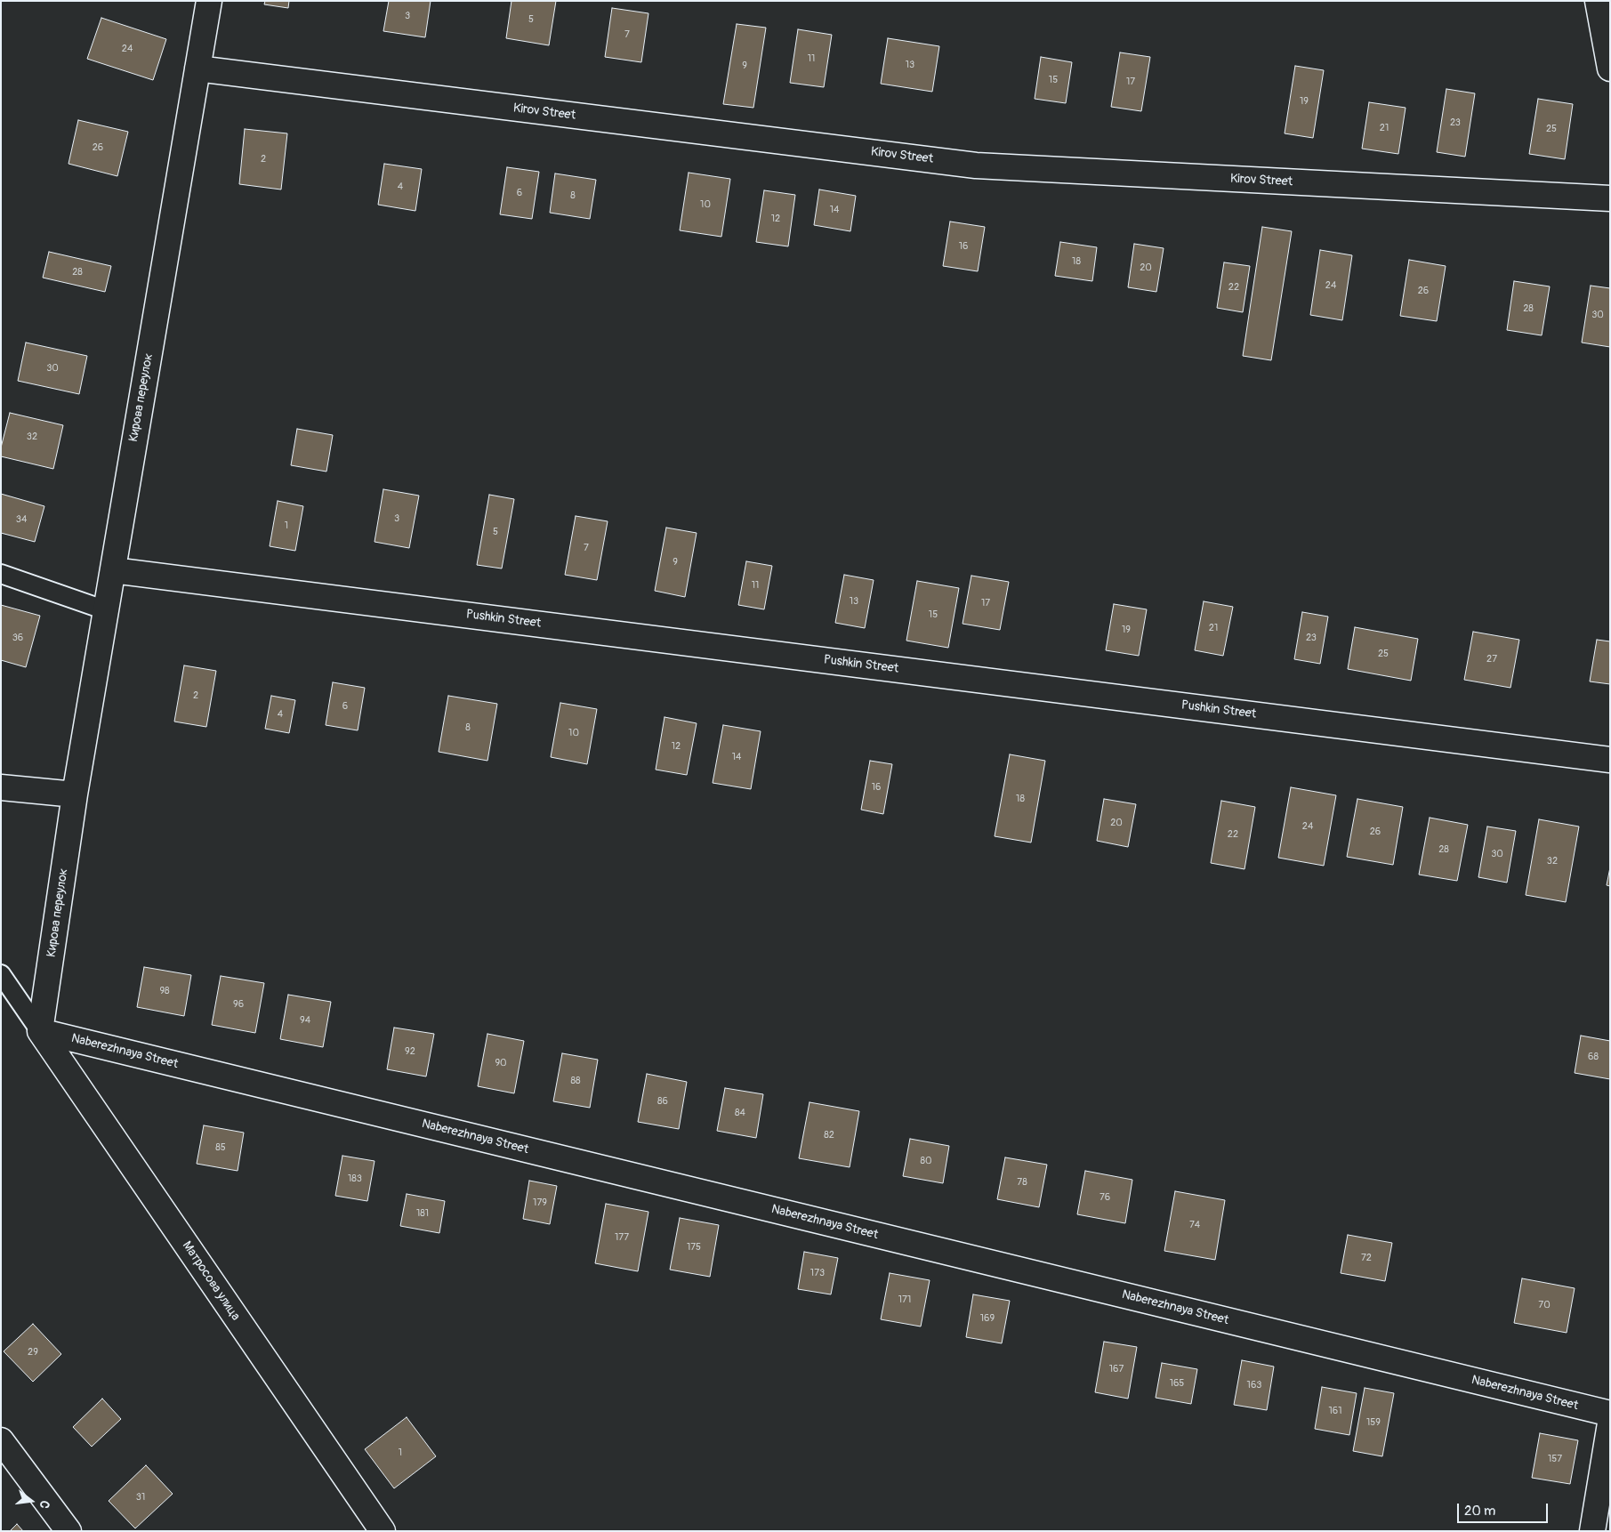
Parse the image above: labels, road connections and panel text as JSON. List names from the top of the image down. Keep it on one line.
{"streets":{"street":["Kirov Street","Кирова переулок","Pushkin Street","Naberezhnaya Street","Матросова улица"]},"crossings":[["Kirov Street","Кирова переулок"],["Кирова переулок","Pushkin Street"],["Кирова переулок","Naberezhnaya Street"],["Кирова переулок","Матросова улица"],["Naberezhnaya Street","Матросова улица"]],"house_numbers":["3","5","7","24","11","13","9","15","17","19","23","21","25","26","2","4","6","8","10","14","12","16","18","20","28","24","22","26","28","30","30","32","3","34","1","5","7","9","11","13","17","15","21","19","36","23","25","27","2","6","4","8","10","12","14","16","18","20","24","26","22","28","30","32","98","96","94","92","68","90","88","86","84","82","85","80","183","78","76","179","181","74","177","175","72","173","171","70","169","29","167","165","163","161","159","1","157","31"],"scale_bar":"20 m","north":"right"}
